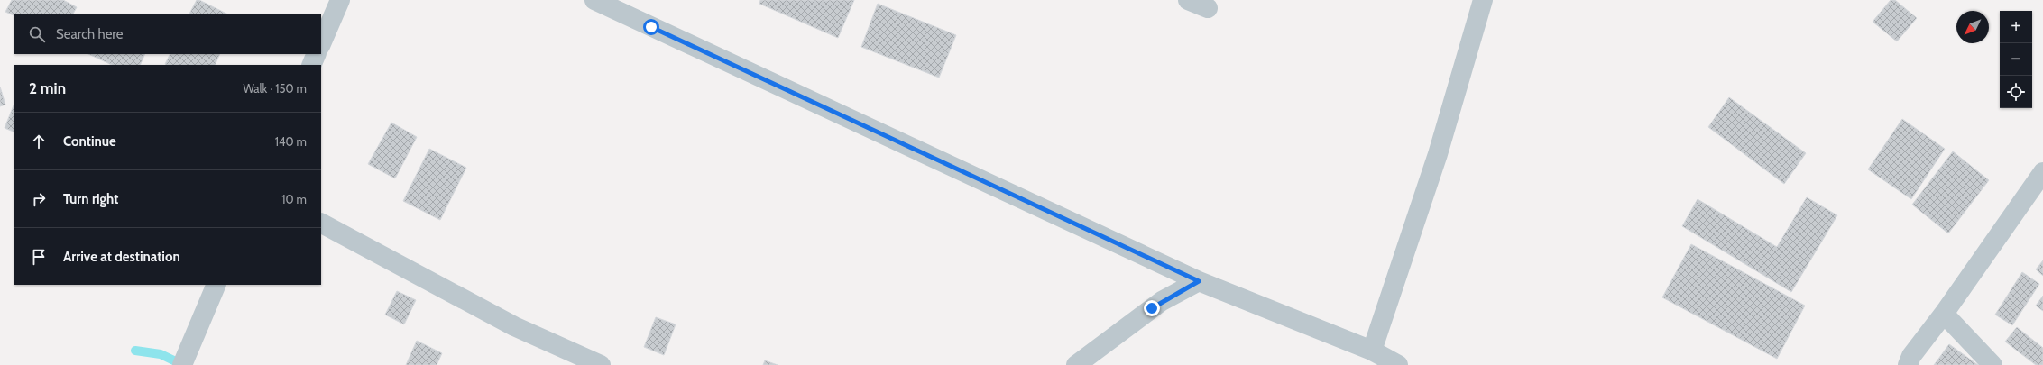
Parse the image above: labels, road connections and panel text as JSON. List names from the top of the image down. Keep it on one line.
{"north":"bottom left","page":{"map_buttons":["+","−"],"search":"Search here","heading":["2 min","Walk · 150 m"],"list":[["Continue","140 m"],["Turn right","10 m"],"Arrive at destination"]}}
